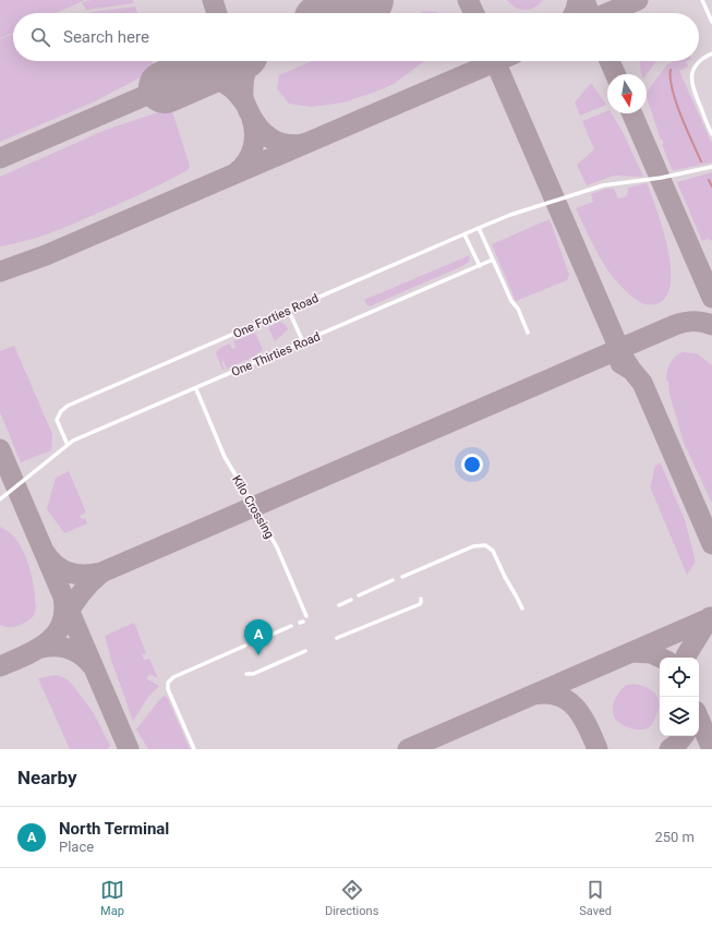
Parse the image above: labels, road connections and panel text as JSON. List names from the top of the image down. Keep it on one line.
{"streets":{"lane":["One Forties Road","One Thirties Road","Kilo Crossing"]},"crossings":[["One Forties Road","One Thirties Road"],["One Thirties Road","Kilo Crossing"]],"north":"bottom","page":{"search":"Search here","pins":"A","heading":"Nearby","list":[{"mark":"A","name":"North Terminal","note":"Place","value":"250 m"}],"nav":["Map","Directions","Saved"]}}
